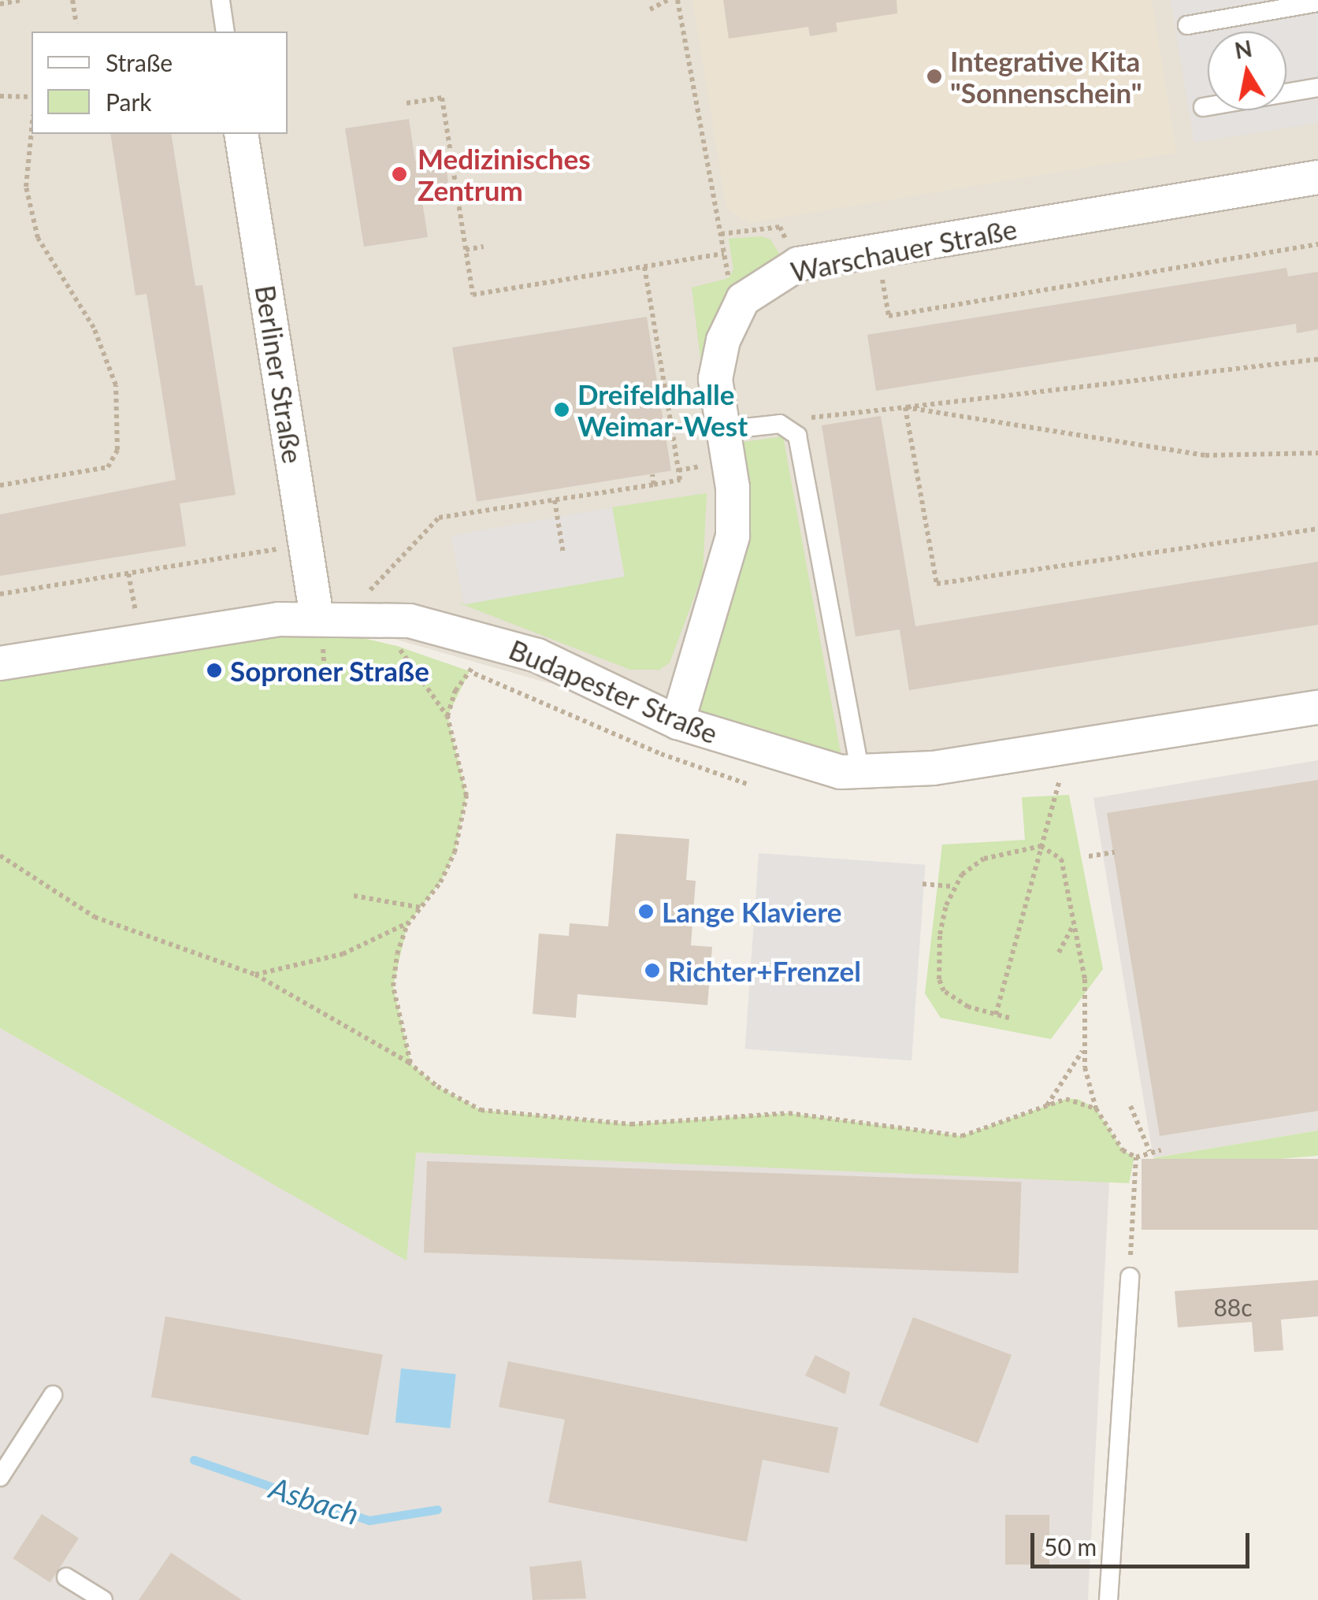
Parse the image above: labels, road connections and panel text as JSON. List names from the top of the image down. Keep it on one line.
{"streets":{"street":["Warschauer Straße","Berliner Straße","Budapester Straße"]},"crossings":[["Warschauer Straße","Budapester Straße"],["Berliner Straße","Budapester Straße"]],"water":["Asbach"],"places":["Integrative Kita \"Sonnenschein\"","Medizinisches Zentrum","Dreifeldhalle Weimar-West","Soproner Straße","Lange Klaviere","Richter+Frenzel"],"house_numbers":["88c"],"legend":["Straße","Park"],"scale_bar":"50 m","north":"top"}
